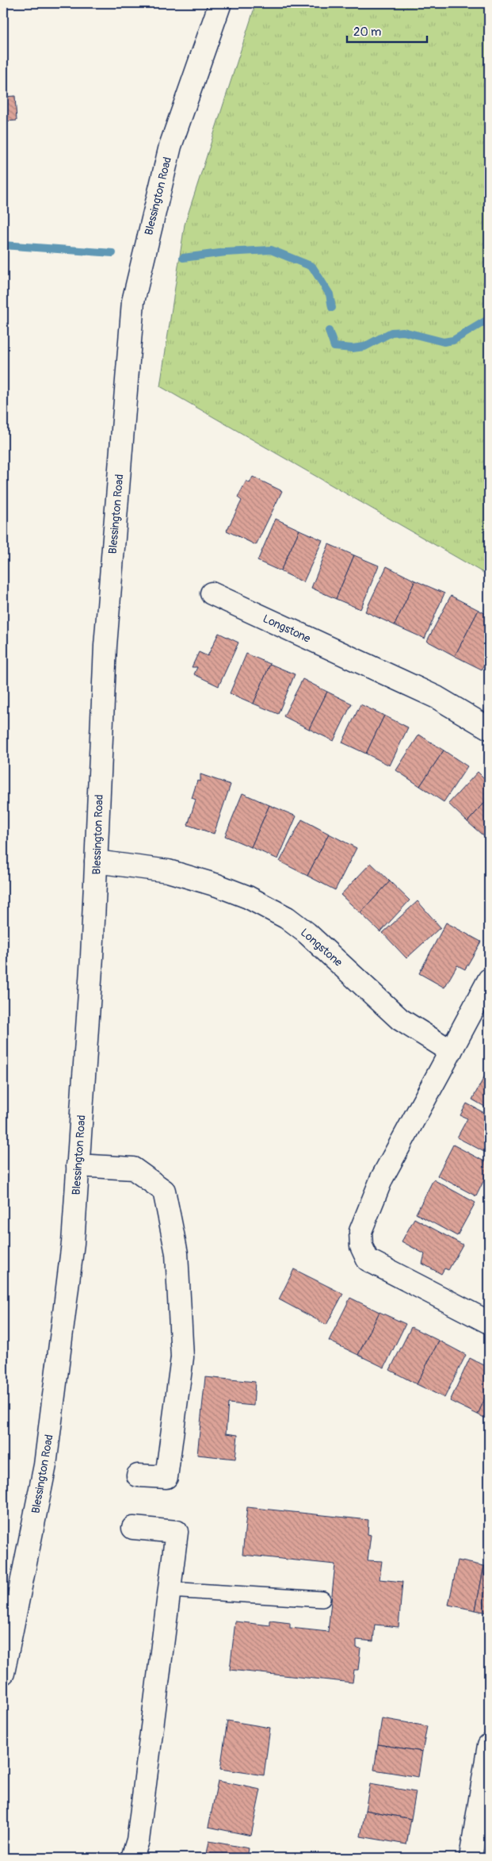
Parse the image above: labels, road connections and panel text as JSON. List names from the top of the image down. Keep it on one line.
{"streets":{"street":["Blessington Road","Longstone"]},"crossings":[["Blessington Road","Longstone"]],"scale_bar":"20 m"}
